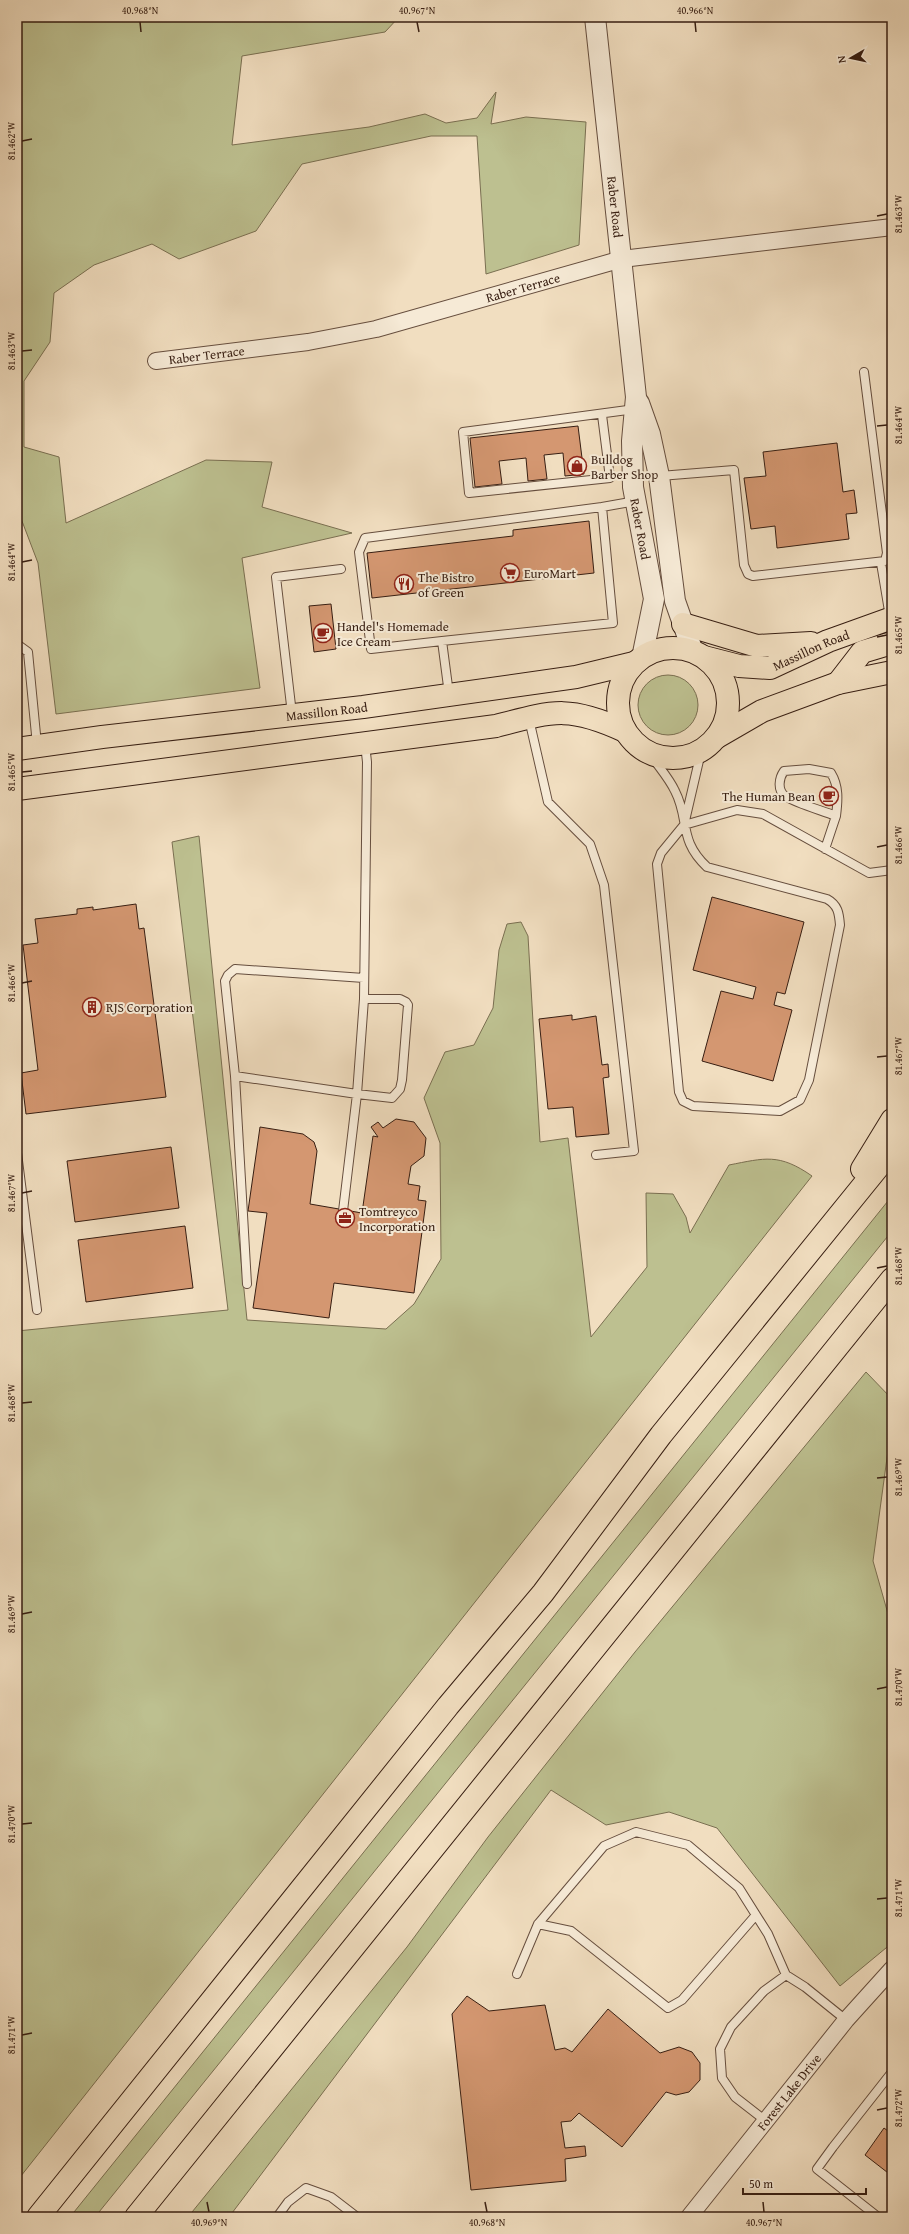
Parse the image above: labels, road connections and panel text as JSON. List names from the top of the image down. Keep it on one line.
{"streets":{"main road":["Massillon Road"],"street":["Raber Road","Raber Terrace","Forest Lake Drive"]},"crossings":[["Raber Road","Raber Terrace"],["Raber Road","Massillon Road"]],"places":{"shop":["Bulldog Barber Shop"],"supermarket":["EuroMart"],"restaurant":["The Bistro of Green"],"cafe":["Handel's Homemade Ice Cream","The Human Bean"],"building":["RJS Corporation"],"office":["Tomtreyco Incorporation"]},"scale_bar":"50 m","north":"left","coordinates":["40.968°N","40.967°N","40.966°N","81.462°W","81.463°W","81.464°W","81.465°W","81.466°W","81.467°W","81.468°W","81.469°W","81.470°W","81.471°W","81.472°W","40.969°N"]}
